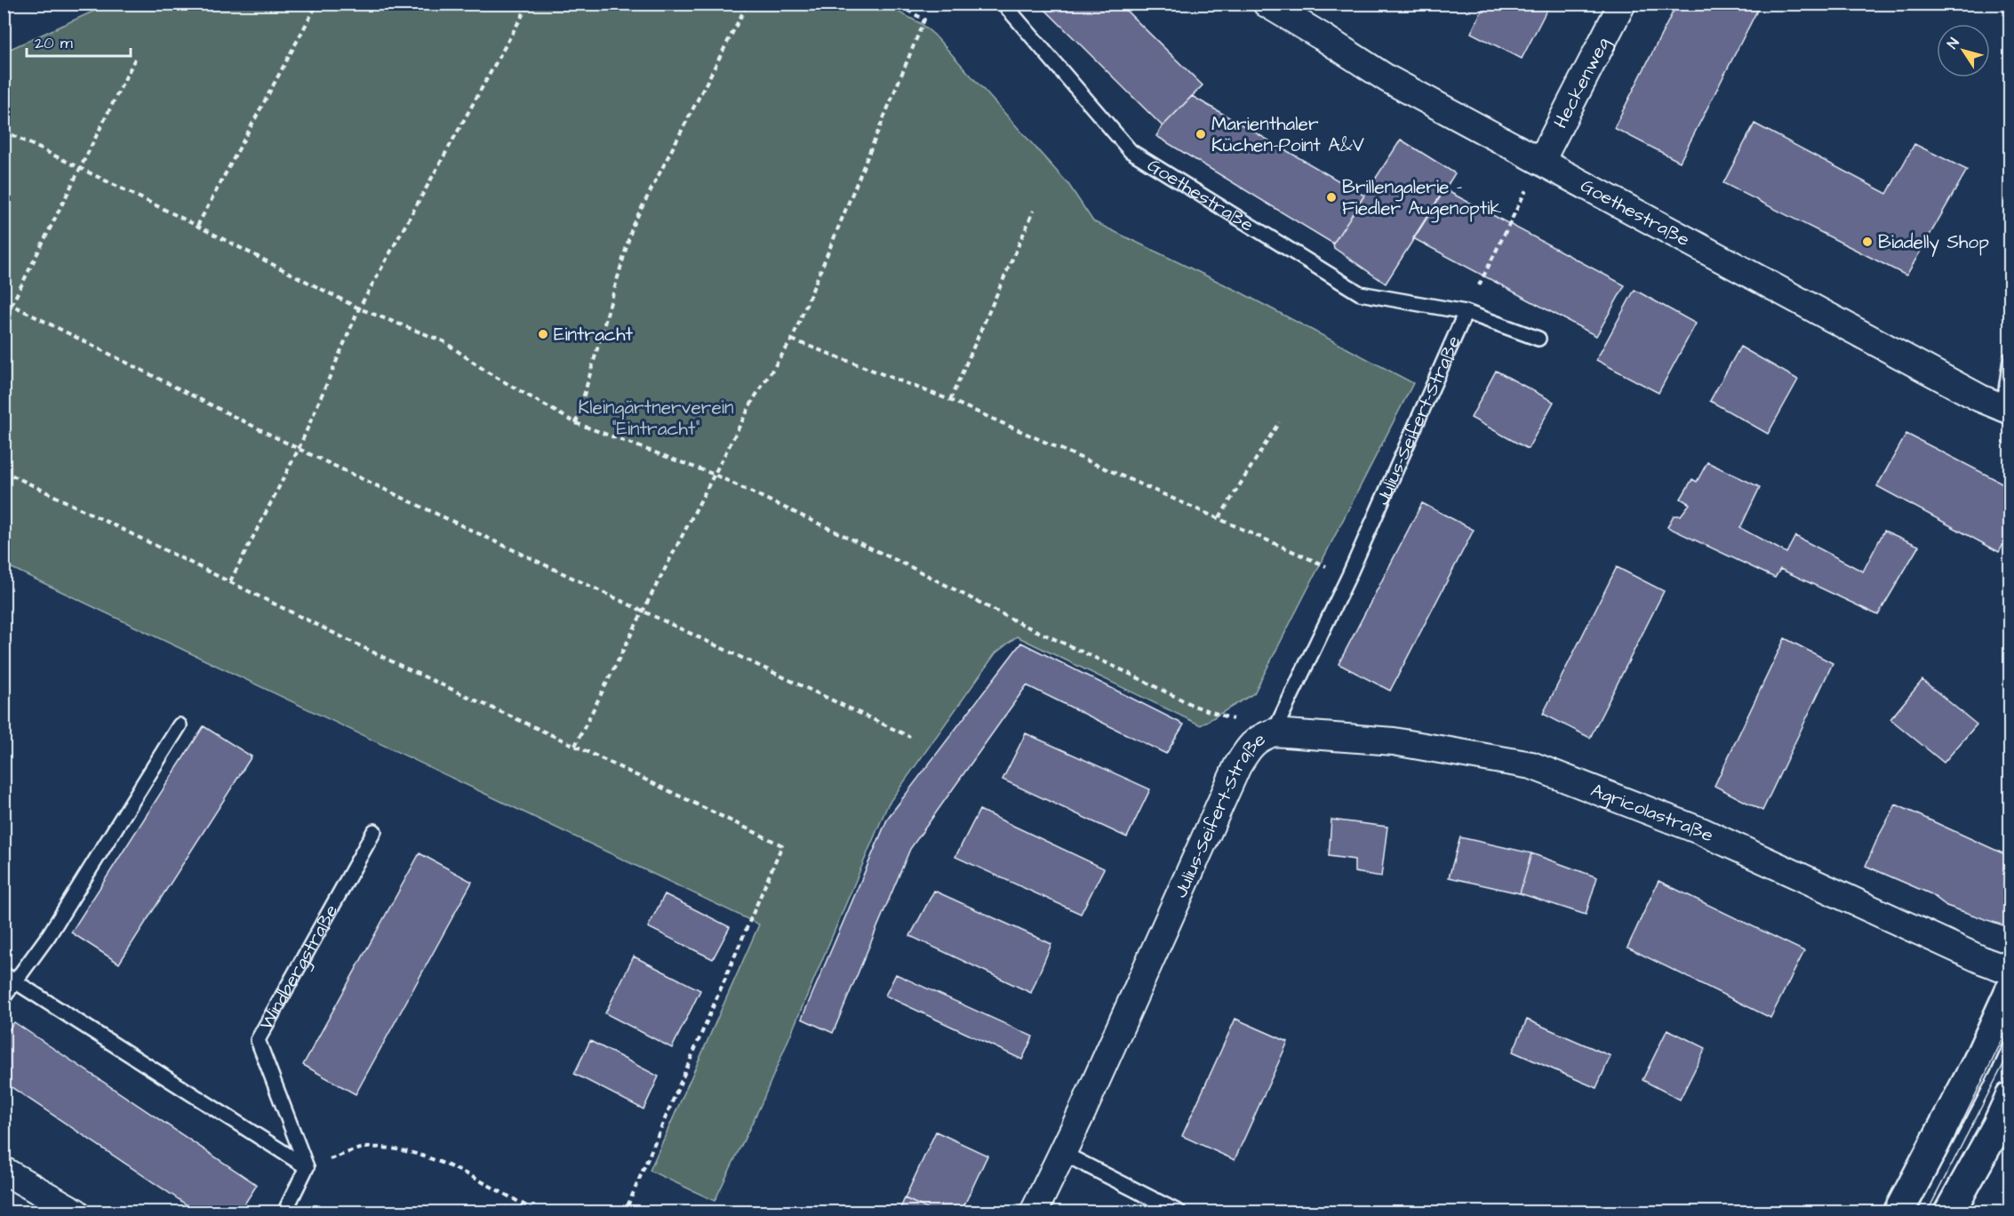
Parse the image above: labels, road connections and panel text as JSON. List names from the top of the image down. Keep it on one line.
{"streets":{"street":["Heckenweg","Goethestraße","Julius-Seifert-Straße","Agricolastraße"],"lane":["Windbergstraße"]},"crossings":[["Heckenweg","Goethestraße"],["Goethestraße","Julius-Seifert-Straße"],["Julius-Seifert-Straße","Agricolastraße"]],"parks":["Kleingärtnerverein \"Eintracht\""],"places":["Marienthaler Küchen-Point A&V","Brillengalerie - Fiedler Augenoptik","Biadelly Shop","Eintracht"],"scale_bar":"20 m","north":"top left"}
